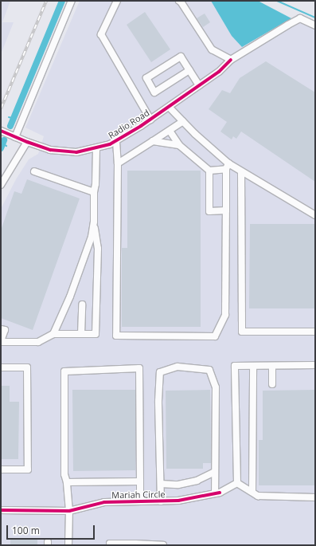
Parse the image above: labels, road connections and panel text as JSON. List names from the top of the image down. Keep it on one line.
{"streets":{"street":["Radio Road","Mariah Circle"]},"scale_bar":"100 m"}
